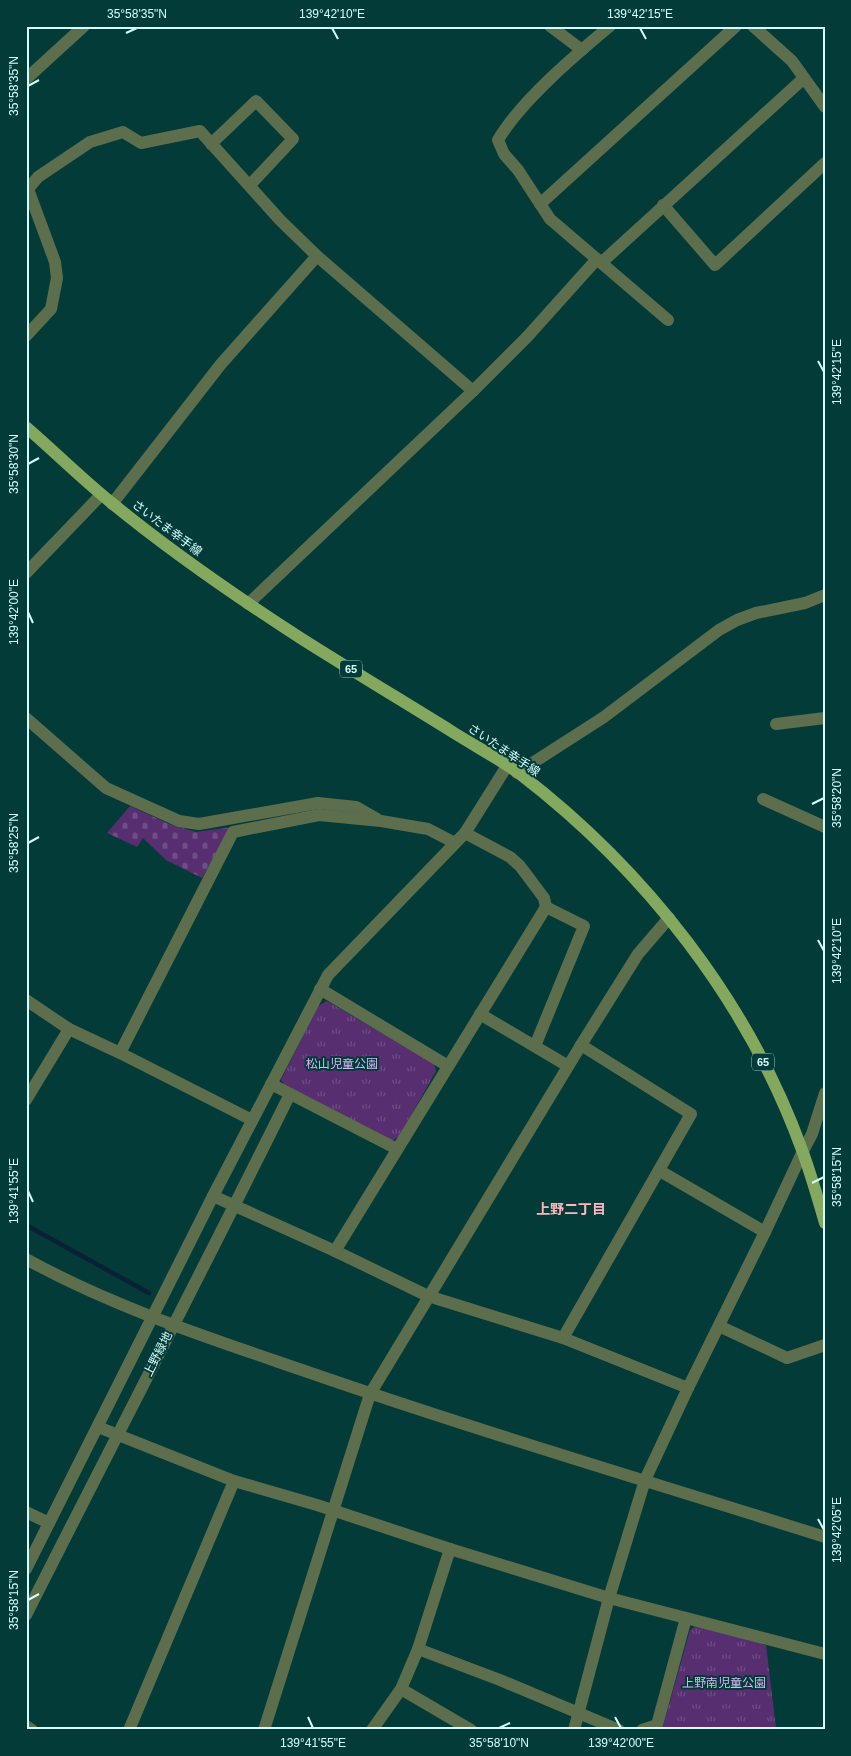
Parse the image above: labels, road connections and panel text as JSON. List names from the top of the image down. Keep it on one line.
{"streets":{"main road":["さいたま幸手線","65"],"street":["上野緑地"]},"districts":["上野二丁目"],"parks":["松山児童公園","上野南児童公園"],"coordinates":["35°58'35\"N","139°42'10\"E","139°42'15\"E","35°58'30\"N","139°42'00\"E","35°58'20\"N","35°58'25\"N","35°58'15\"N","139°41'55\"E","139°42'05\"E","35°58'10\"N"]}
